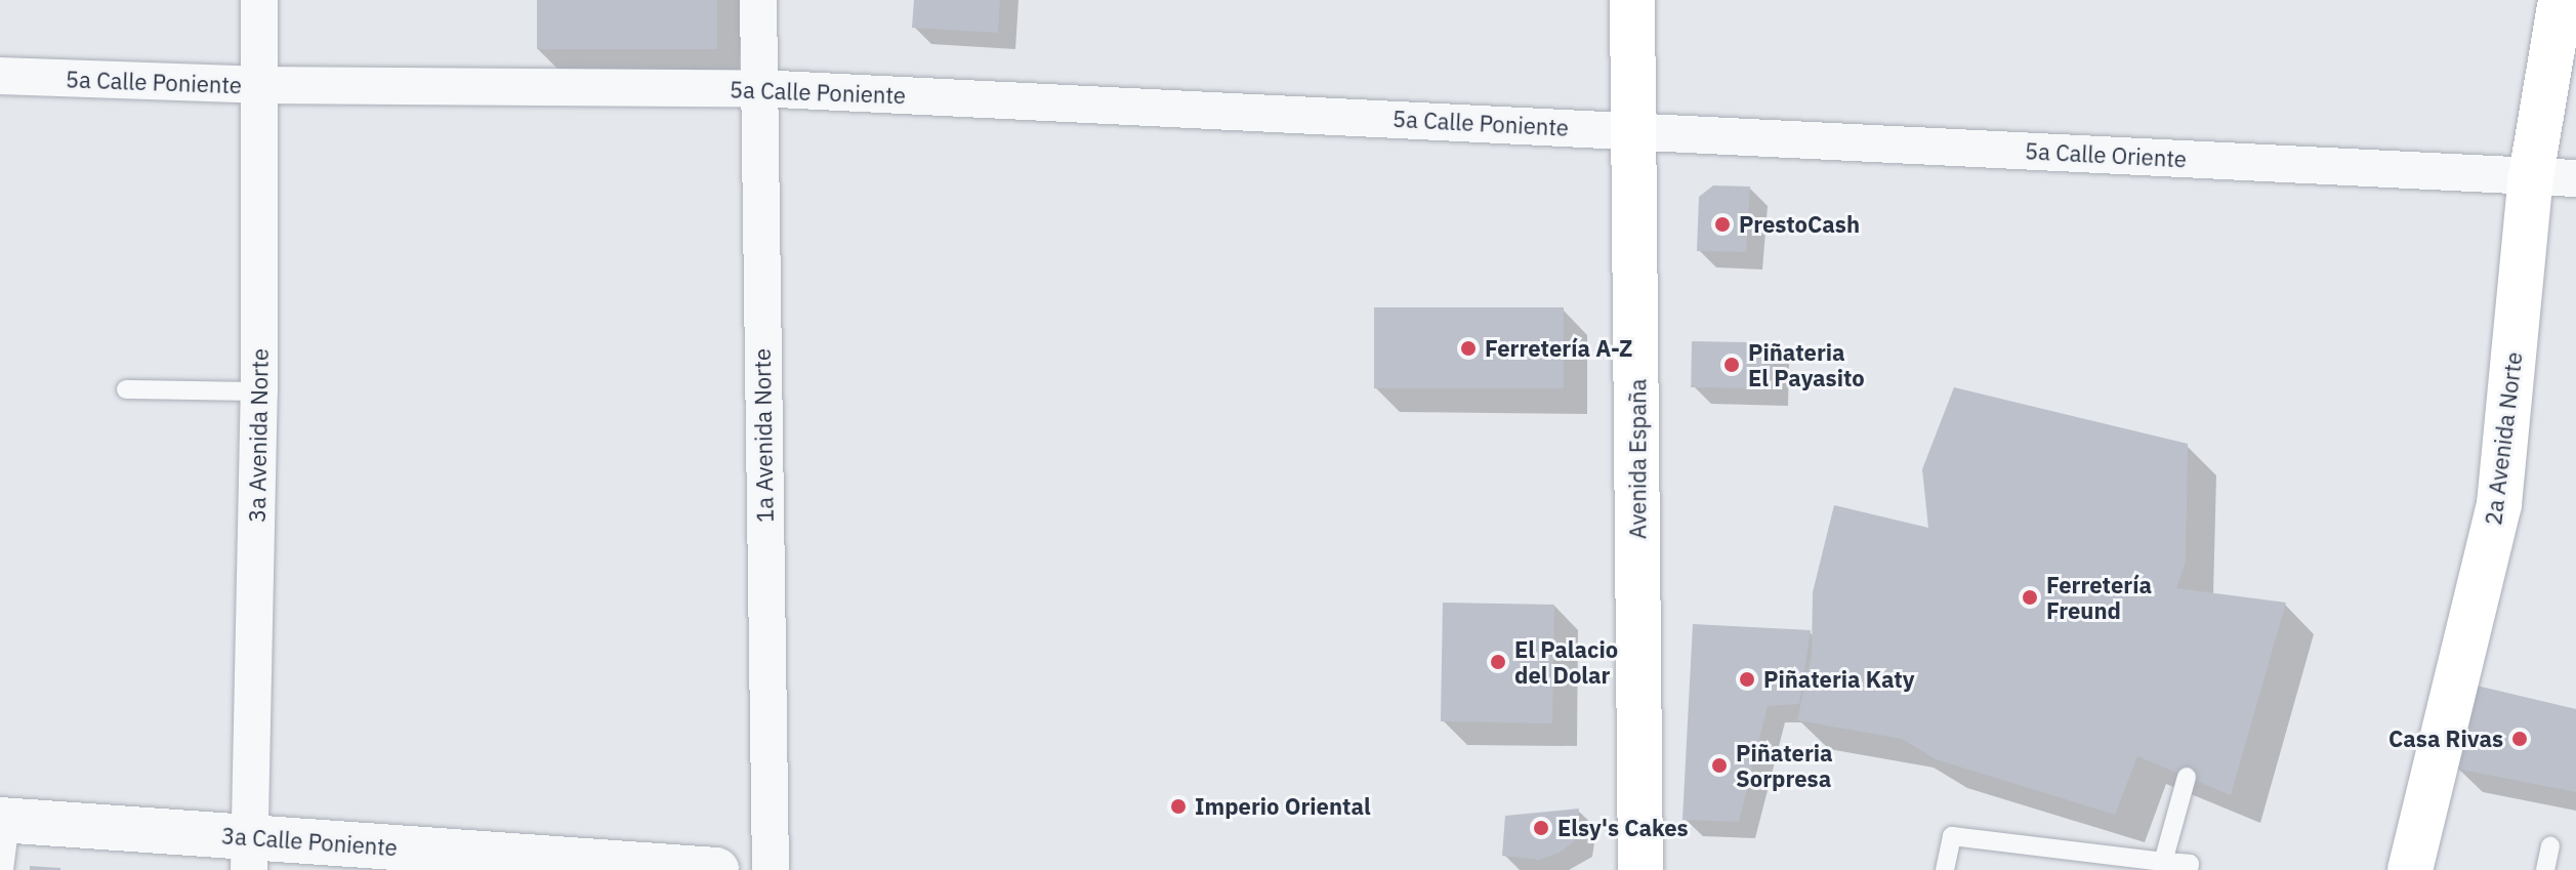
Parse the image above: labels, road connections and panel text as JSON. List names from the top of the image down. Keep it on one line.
{"streets":{"main road":["2a Avenida Norte","Avenida España"],"street":["5a Calle Poniente","5a Calle Oriente","3a Avenida Norte","1a Avenida Norte","3a Calle Poniente"]},"crossings":[["5a Calle Poniente","5a Calle Oriente"],["5a Calle Poniente","3a Avenida Norte"],["5a Calle Poniente","1a Avenida Norte"],["5a Calle Poniente","Avenida España"],["5a Calle Oriente","2a Avenida Norte"],["5a Calle Oriente","Avenida España"],["3a Avenida Norte","3a Calle Poniente"]],"places":["PrestoCash","Ferretería A-Z","Piñateria El Payasito","Ferretería Freund","El Palacio del Dolar","Piñateria Katy","Casa Rivas","Piñateria Sorpresa","Imperio Oriental","Elsy's Cakes"]}
